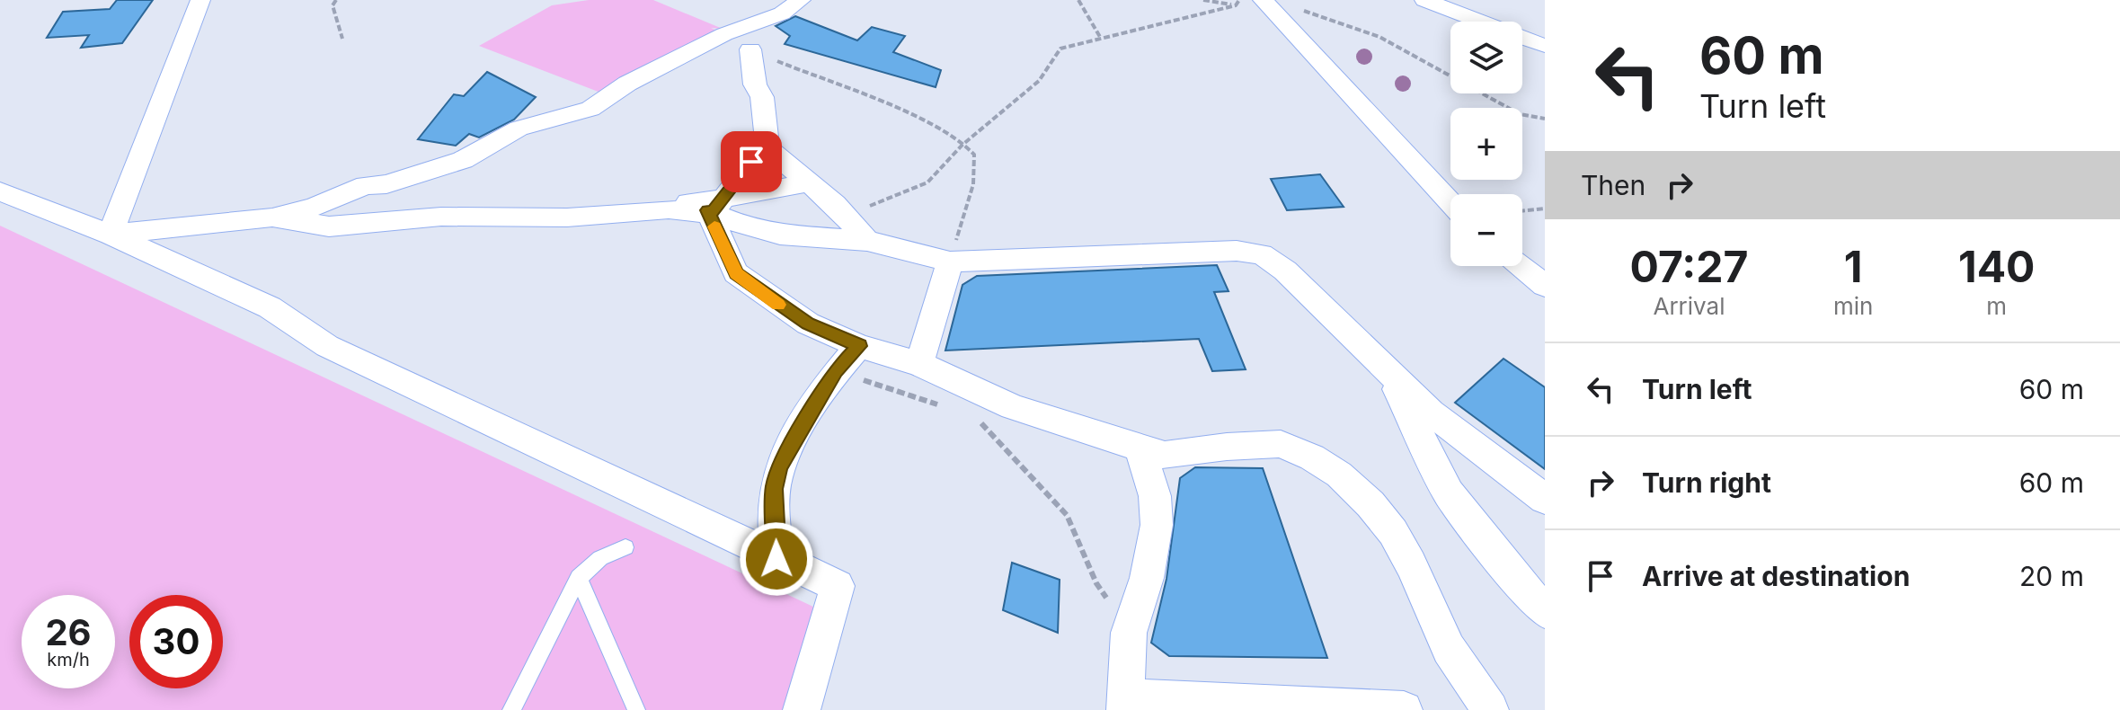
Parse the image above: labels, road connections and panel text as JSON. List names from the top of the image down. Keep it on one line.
{"page":{"turn":["60 m","Turn left"],"map_buttons":["+","−"],"then":"Then","eta":["07:27","Arrival","1","min","140","m"],"list":[{"name":"Turn left","value":"60 m"},{"name":"Turn right","value":"60 m"},{"name":"Arrive at destination","value":"20 m"}],"speed":"26 km/h","limit":"30"}}
